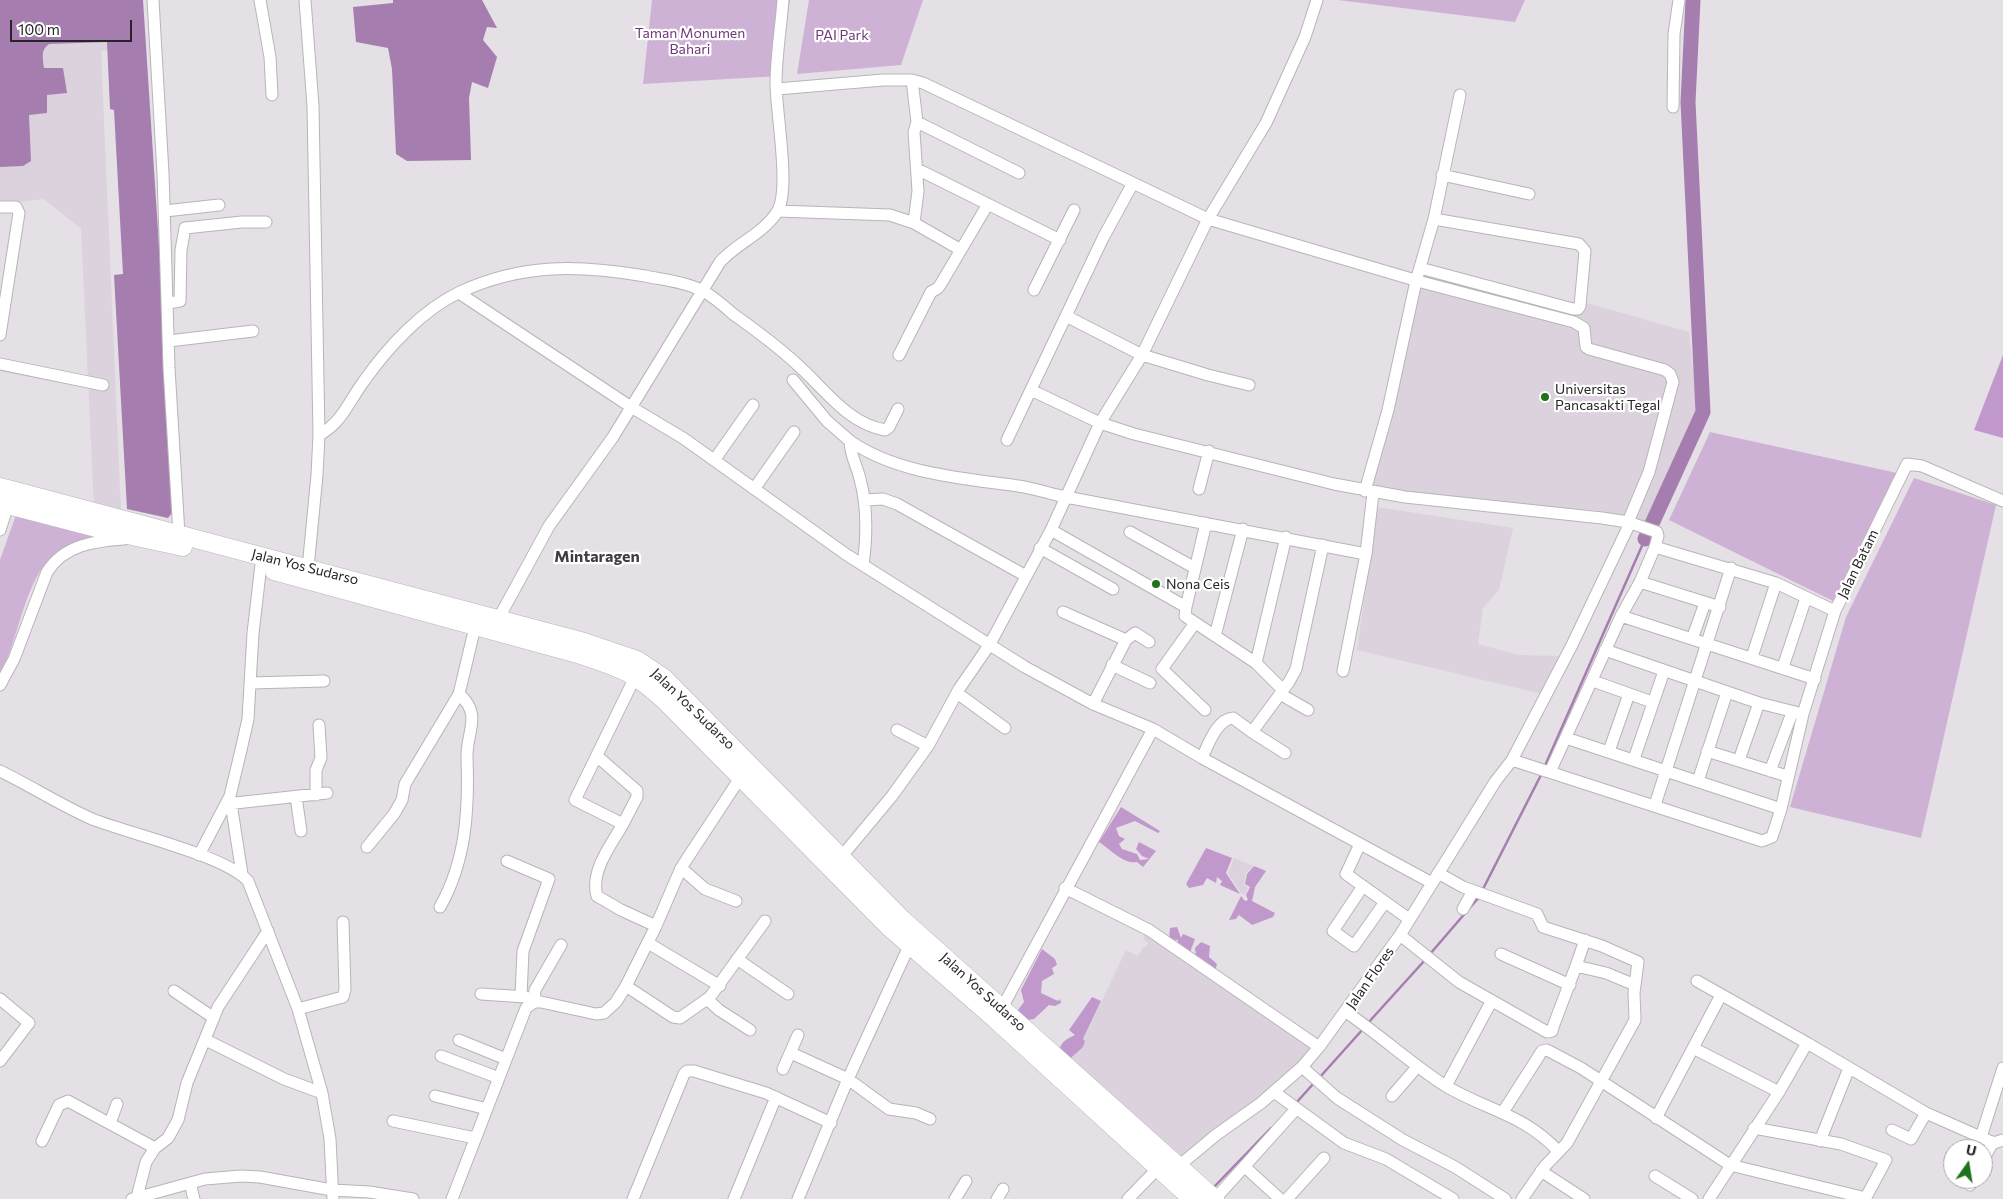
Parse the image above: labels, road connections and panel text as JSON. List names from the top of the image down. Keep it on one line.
{"streets":{"highway":["Jalan Yos Sudarso"],"street":["Jalan Batam","Jalan Flores"]},"crossings":[["Jalan Yos Sudarso","Jalan Flores"]],"districts":["Mintaragen"],"parks":["Taman Monumen Bahari","PAI Park"],"places":["Universitas Pancasakti Tegal","Nona Ceis"],"scale_bar":"100 m","north":"top"}
